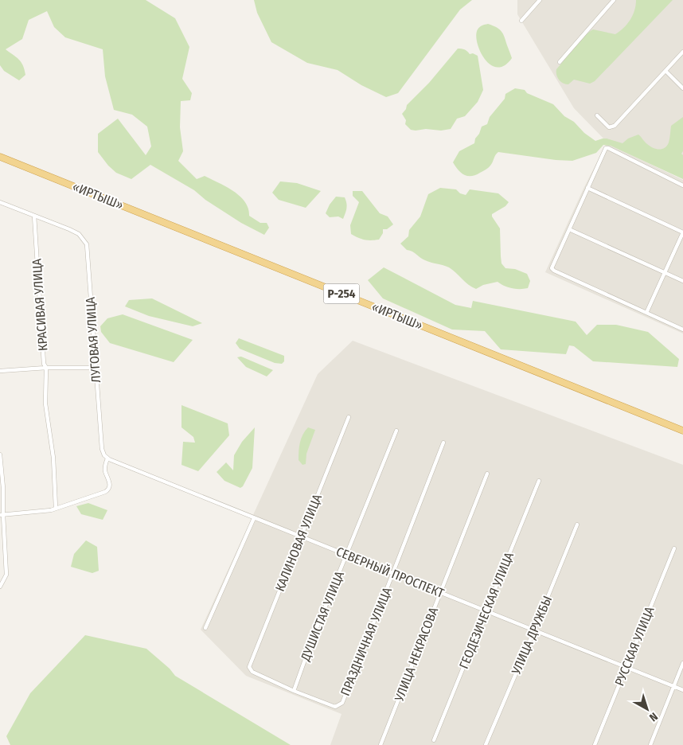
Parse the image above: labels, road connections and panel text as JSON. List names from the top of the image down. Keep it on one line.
{"streets":{"highway":["«ИРТЫШ»","Р-254"],"street":["КРАСИВАЯ УЛИЦА","ЛУГОВАЯ УЛИЦА","КАЛИНОВАЯ УЛИЦА","СЕВЕРНЫЙ ПРОСПЕКТ","ГЕОДЕЗИЧЕСКАЯ УЛИЦА","ДУШИСТАЯ УЛИЦА","УЛИЦА ДРУЖБЫ","ПРАЗДНИЧНАЯ УЛИЦА","РУССКАЯ УЛИЦА","УЛИЦА НЕКРАСОВА"]},"crossings":[["КРАСИВАЯ УЛИЦА","ЛУГОВАЯ УЛИЦА"],["ЛУГОВАЯ УЛИЦА","СЕВЕРНЫЙ ПРОСПЕКТ"],["КАЛИНОВАЯ УЛИЦА","СЕВЕРНЫЙ ПРОСПЕКТ"],["КАЛИНОВАЯ УЛИЦА","ДУШИСТАЯ УЛИЦА"],["КАЛИНОВАЯ УЛИЦА","ПРАЗДНИЧНАЯ УЛИЦА"],["СЕВЕРНЫЙ ПРОСПЕКТ","ГЕОДЕЗИЧЕСКАЯ УЛИЦА"],["СЕВЕРНЫЙ ПРОСПЕКТ","ДУШИСТАЯ УЛИЦА"],["СЕВЕРНЫЙ ПРОСПЕКТ","УЛИЦА ДРУЖБЫ"],["СЕВЕРНЫЙ ПРОСПЕКТ","ПРАЗДНИЧНАЯ УЛИЦА"],["СЕВЕРНЫЙ ПРОСПЕКТ","РУССКАЯ УЛИЦА"],["СЕВЕРНЫЙ ПРОСПЕКТ","УЛИЦА НЕКРАСОВА"],["ДУШИСТАЯ УЛИЦА","ПРАЗДНИЧНАЯ УЛИЦА"]],"north":"bottom right"}
